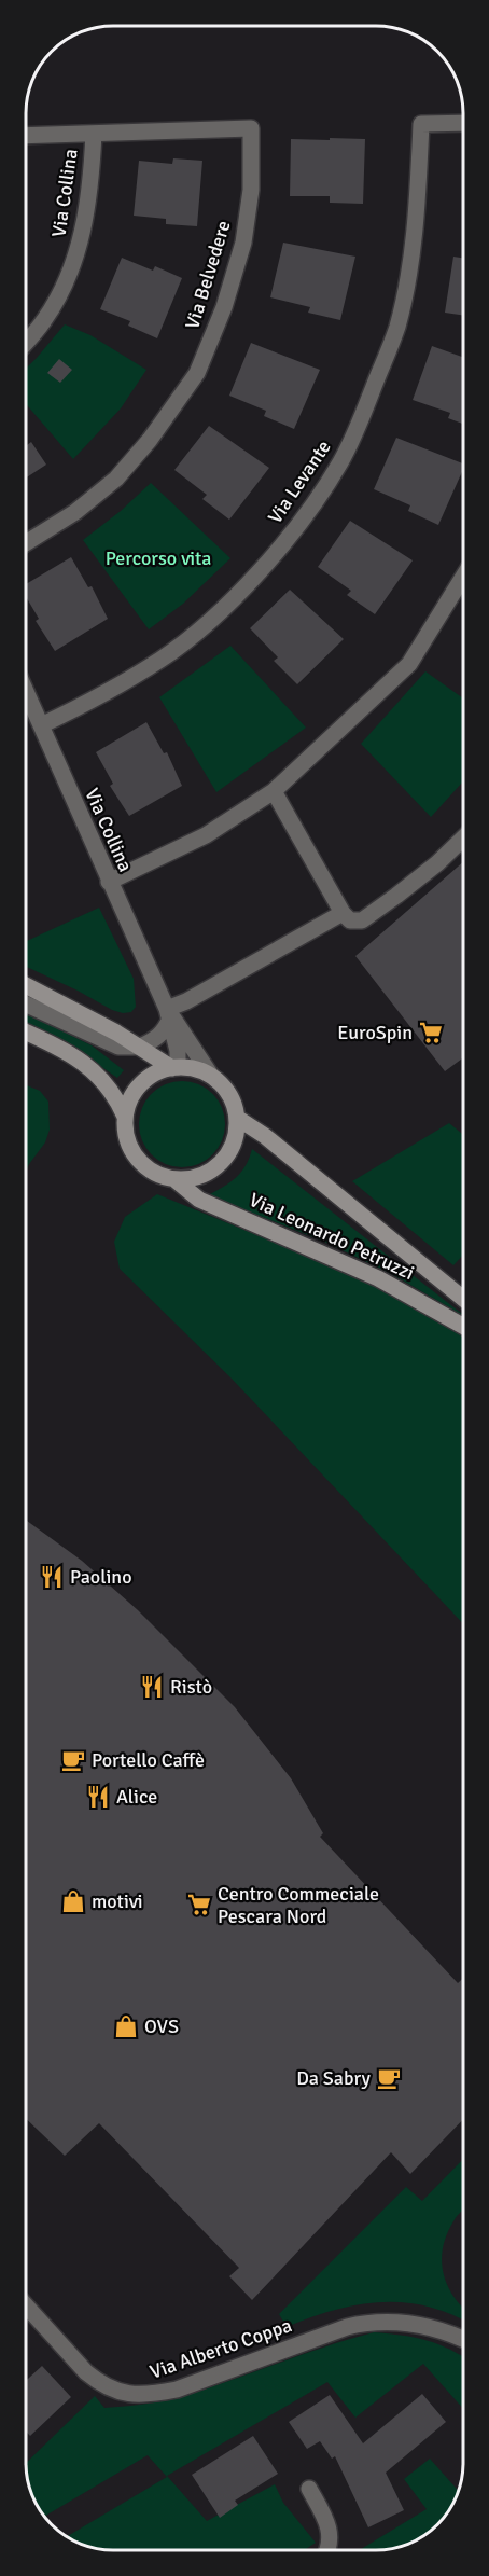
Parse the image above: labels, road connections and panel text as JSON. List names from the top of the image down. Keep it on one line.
{"streets":{"main road":["Via Leonardo Petruzzi"],"street":["Via Collina","Via Belvedere","Via Levante","Via Alberto Coppa"]},"crossings":[["Via Collina","Via Belvedere"],["Via Collina","Via Levante"],["Via Collina","Via Leonardo Petruzzi"]],"parks":["Percorso vita"],"places":{"supermarket":["EuroSpin","Centro Commeciale Pescara Nord"],"restaurant":["Paolino","Ristò","Alice"],"cafe":["Portello Caffè","Da Sabry"],"shop":["motivi","OVS"]}}
